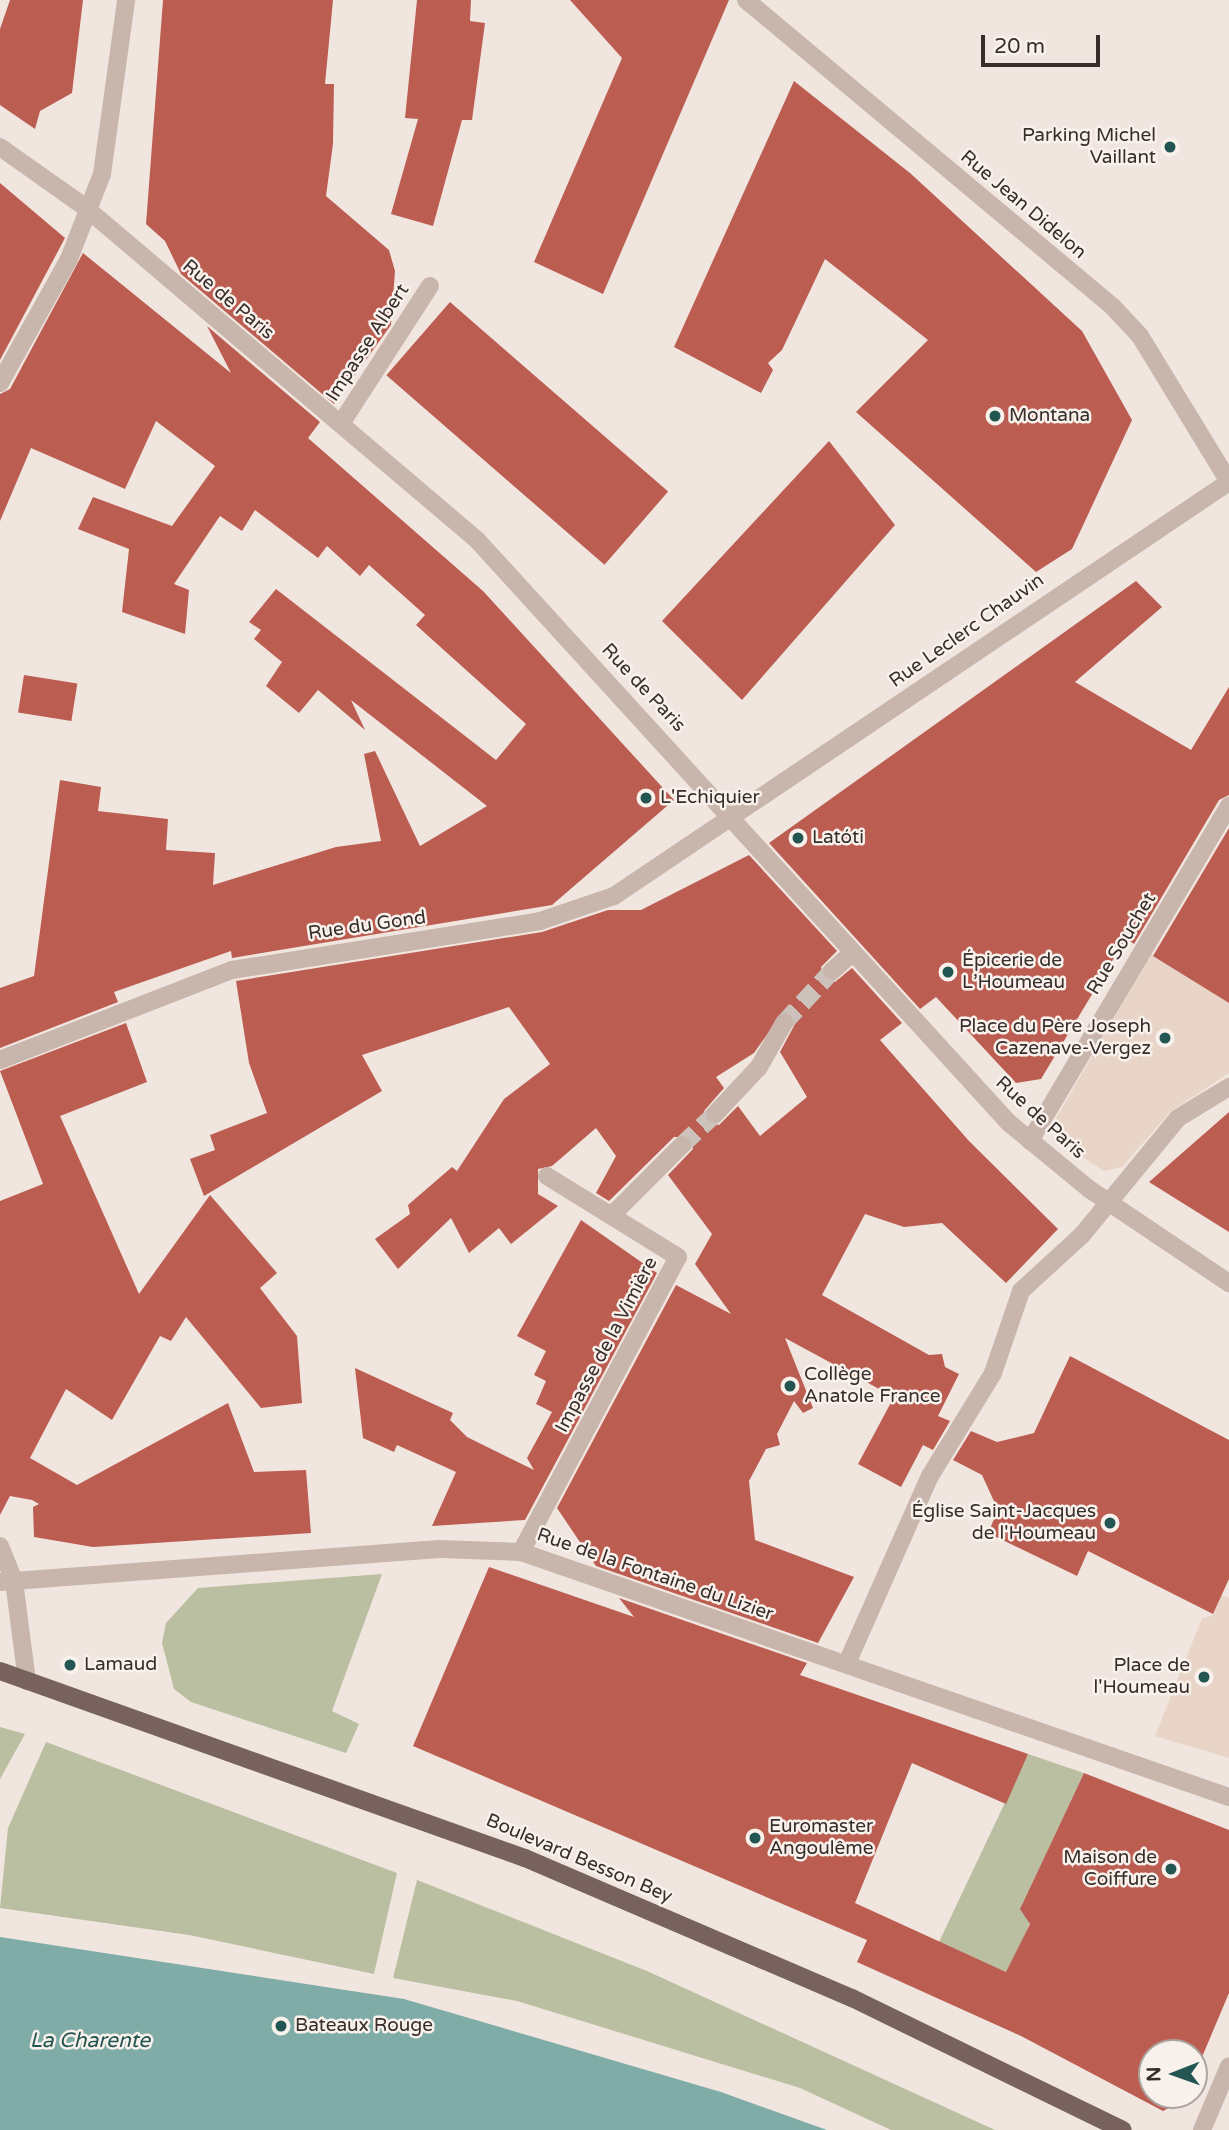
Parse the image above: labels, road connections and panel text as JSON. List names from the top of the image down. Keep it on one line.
{"streets":{"main road":["Boulevard Besson Bey"],"street":["Rue Jean Didelon","Rue de Paris","Impasse Albert","Rue Leclerc Chauvin","Rue du Gond","Rue Souchet","Impasse de la Vimière","Rue de la Fontaine du Lizier"]},"crossings":[["Rue Jean Didelon","Rue Leclerc Chauvin"],["Rue de Paris","Impasse Albert"],["Rue de Paris","Rue Leclerc Chauvin"],["Rue de Paris","Rue du Gond"],["Rue de Paris","Rue Souchet"],["Rue Leclerc Chauvin","Rue du Gond"],["Impasse de la Vimière","Rue de la Fontaine du Lizier"]],"water":["La Charente"],"places":["Parking Michel Vaillant","Montana","L'Echiquier","Latóti","Épicerie de L’Houmeau","Place du Père Joseph Cazenave-Vergez","Collège Anatole France","Église Saint-Jacques de l'Houmeau","Lamaud","Place de l'Houmeau","Euromaster Angoulême","Maison de Coiffure","Bateaux Rouge"],"scale_bar":"20 m","north":"left"}
